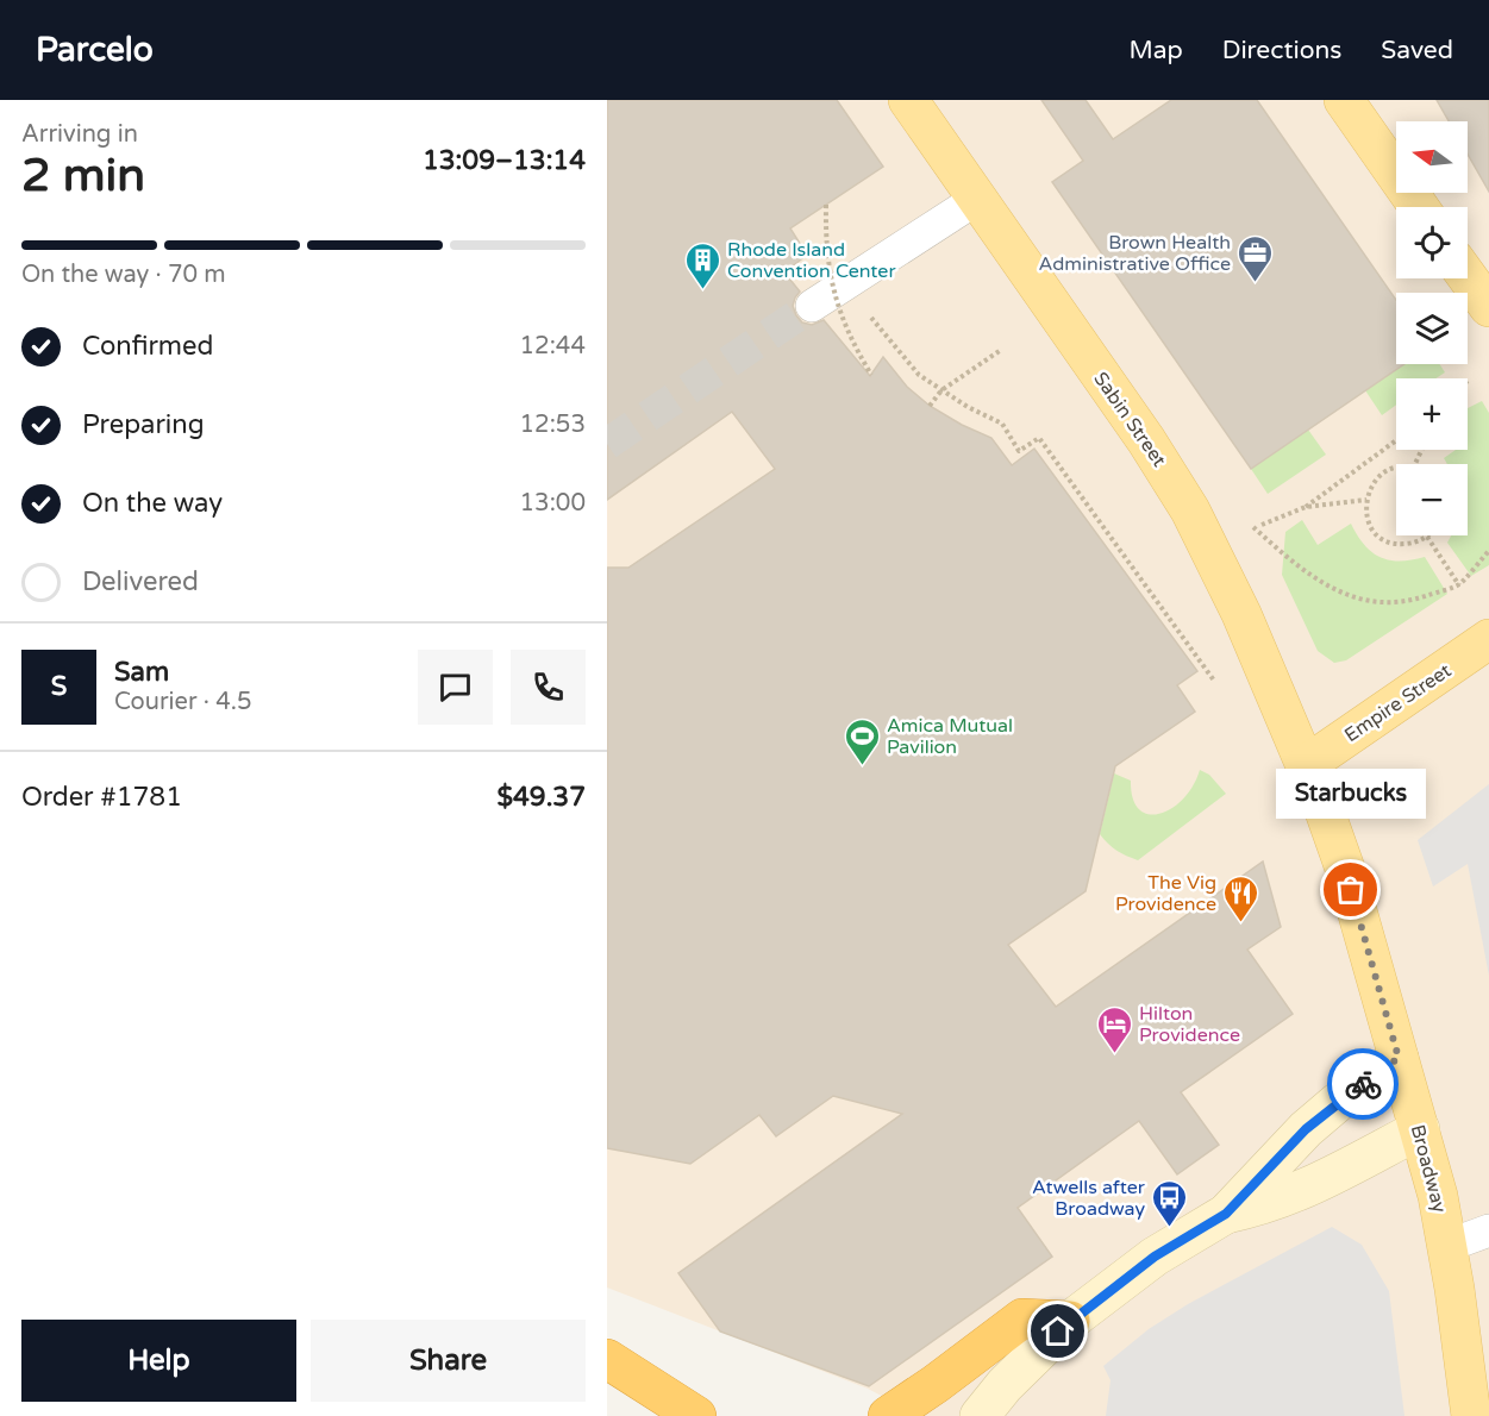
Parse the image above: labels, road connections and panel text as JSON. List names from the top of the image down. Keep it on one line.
{"streets":{"main road":["Sabin Street","Empire Street","Broadway"]},"crossings":[["Sabin Street","Empire Street"],["Sabin Street","Broadway"],["Empire Street","Broadway"]],"places":{"office":["Brown Health Administrative Office"],"building":["Rhode Island Convention Center"],"sports":["Amica Mutual Pavilion"],"other":["Starbucks"],"restaurant":["The Vig Providence"],"hotel":["Hilton Providence"],"bus stop":["Atwells after Broadway"]},"north":"left","page":{"header":"Parcelo","nav":["Map","Directions","Saved"],"heading":["2 min","Arriving in","13:09–13:14"],"panel":["Sam","Courier · 4.5","Order #1781","$49.37"],"map_buttons":["+","−"],"bar":"On the way · 70 m","list":[["Confirmed","12:44"],["Preparing","12:53"],["On the way","13:00"],"Delivered"],"round":"S","bubble":"Starbucks","buttons":["Help","Share"]}}
